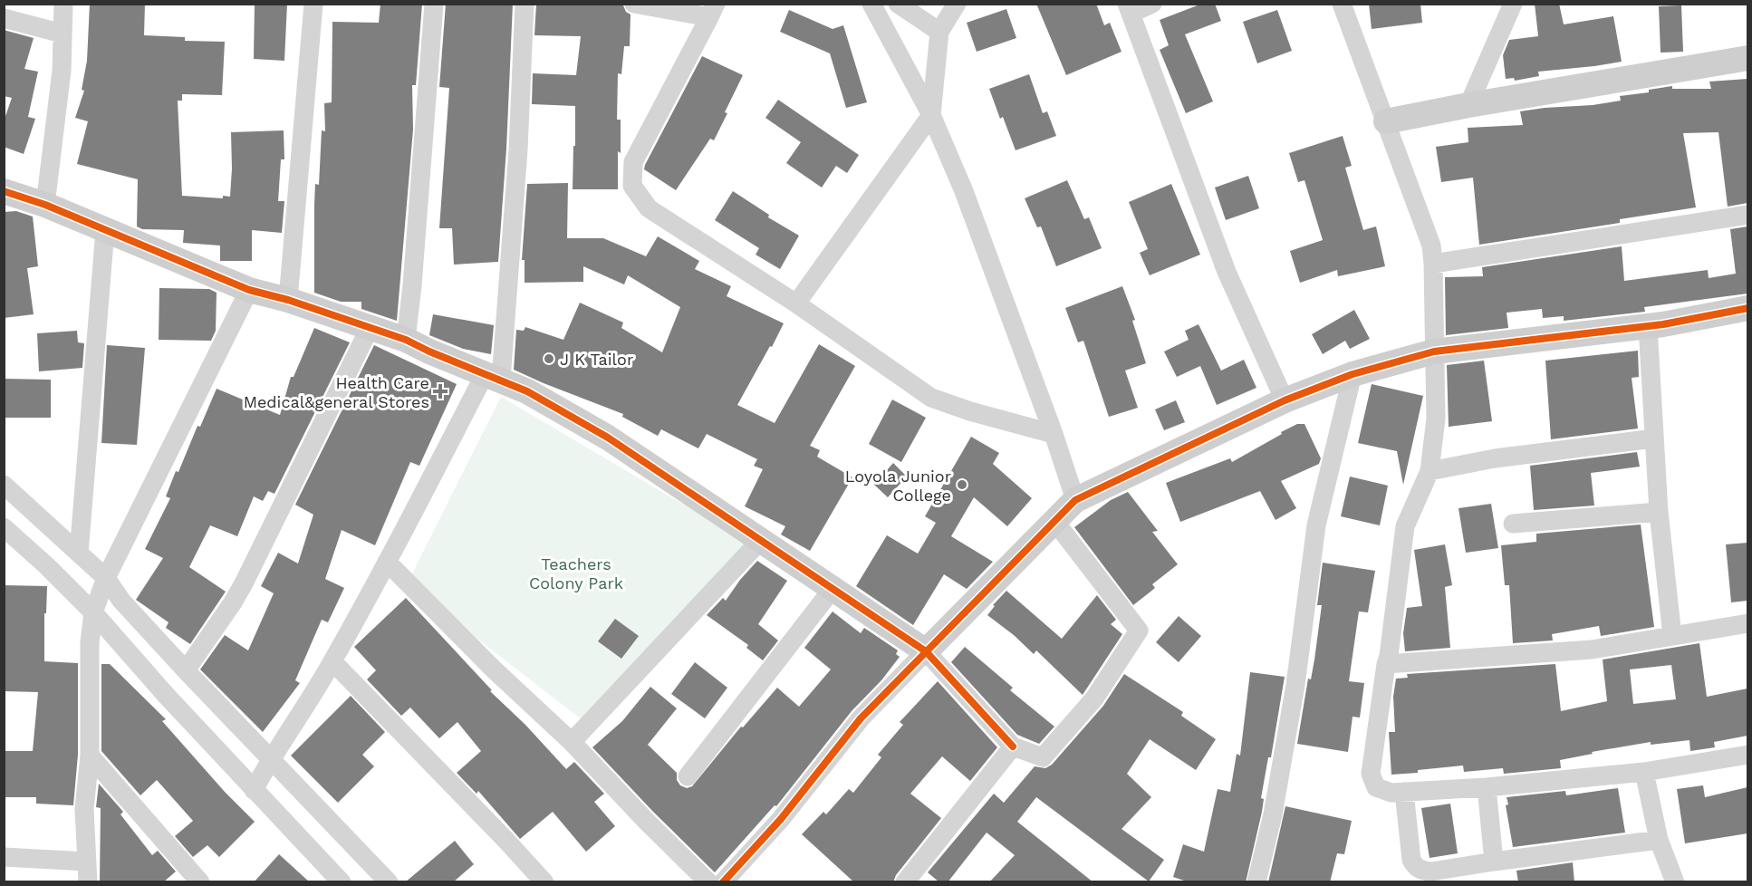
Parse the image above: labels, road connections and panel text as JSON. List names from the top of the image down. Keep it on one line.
{"parks":["Teachers Colony Park"],"places":{"other":["J K Tailor","Loyola Junior College"],"health":["Health Care Medical&general Stores"]}}
